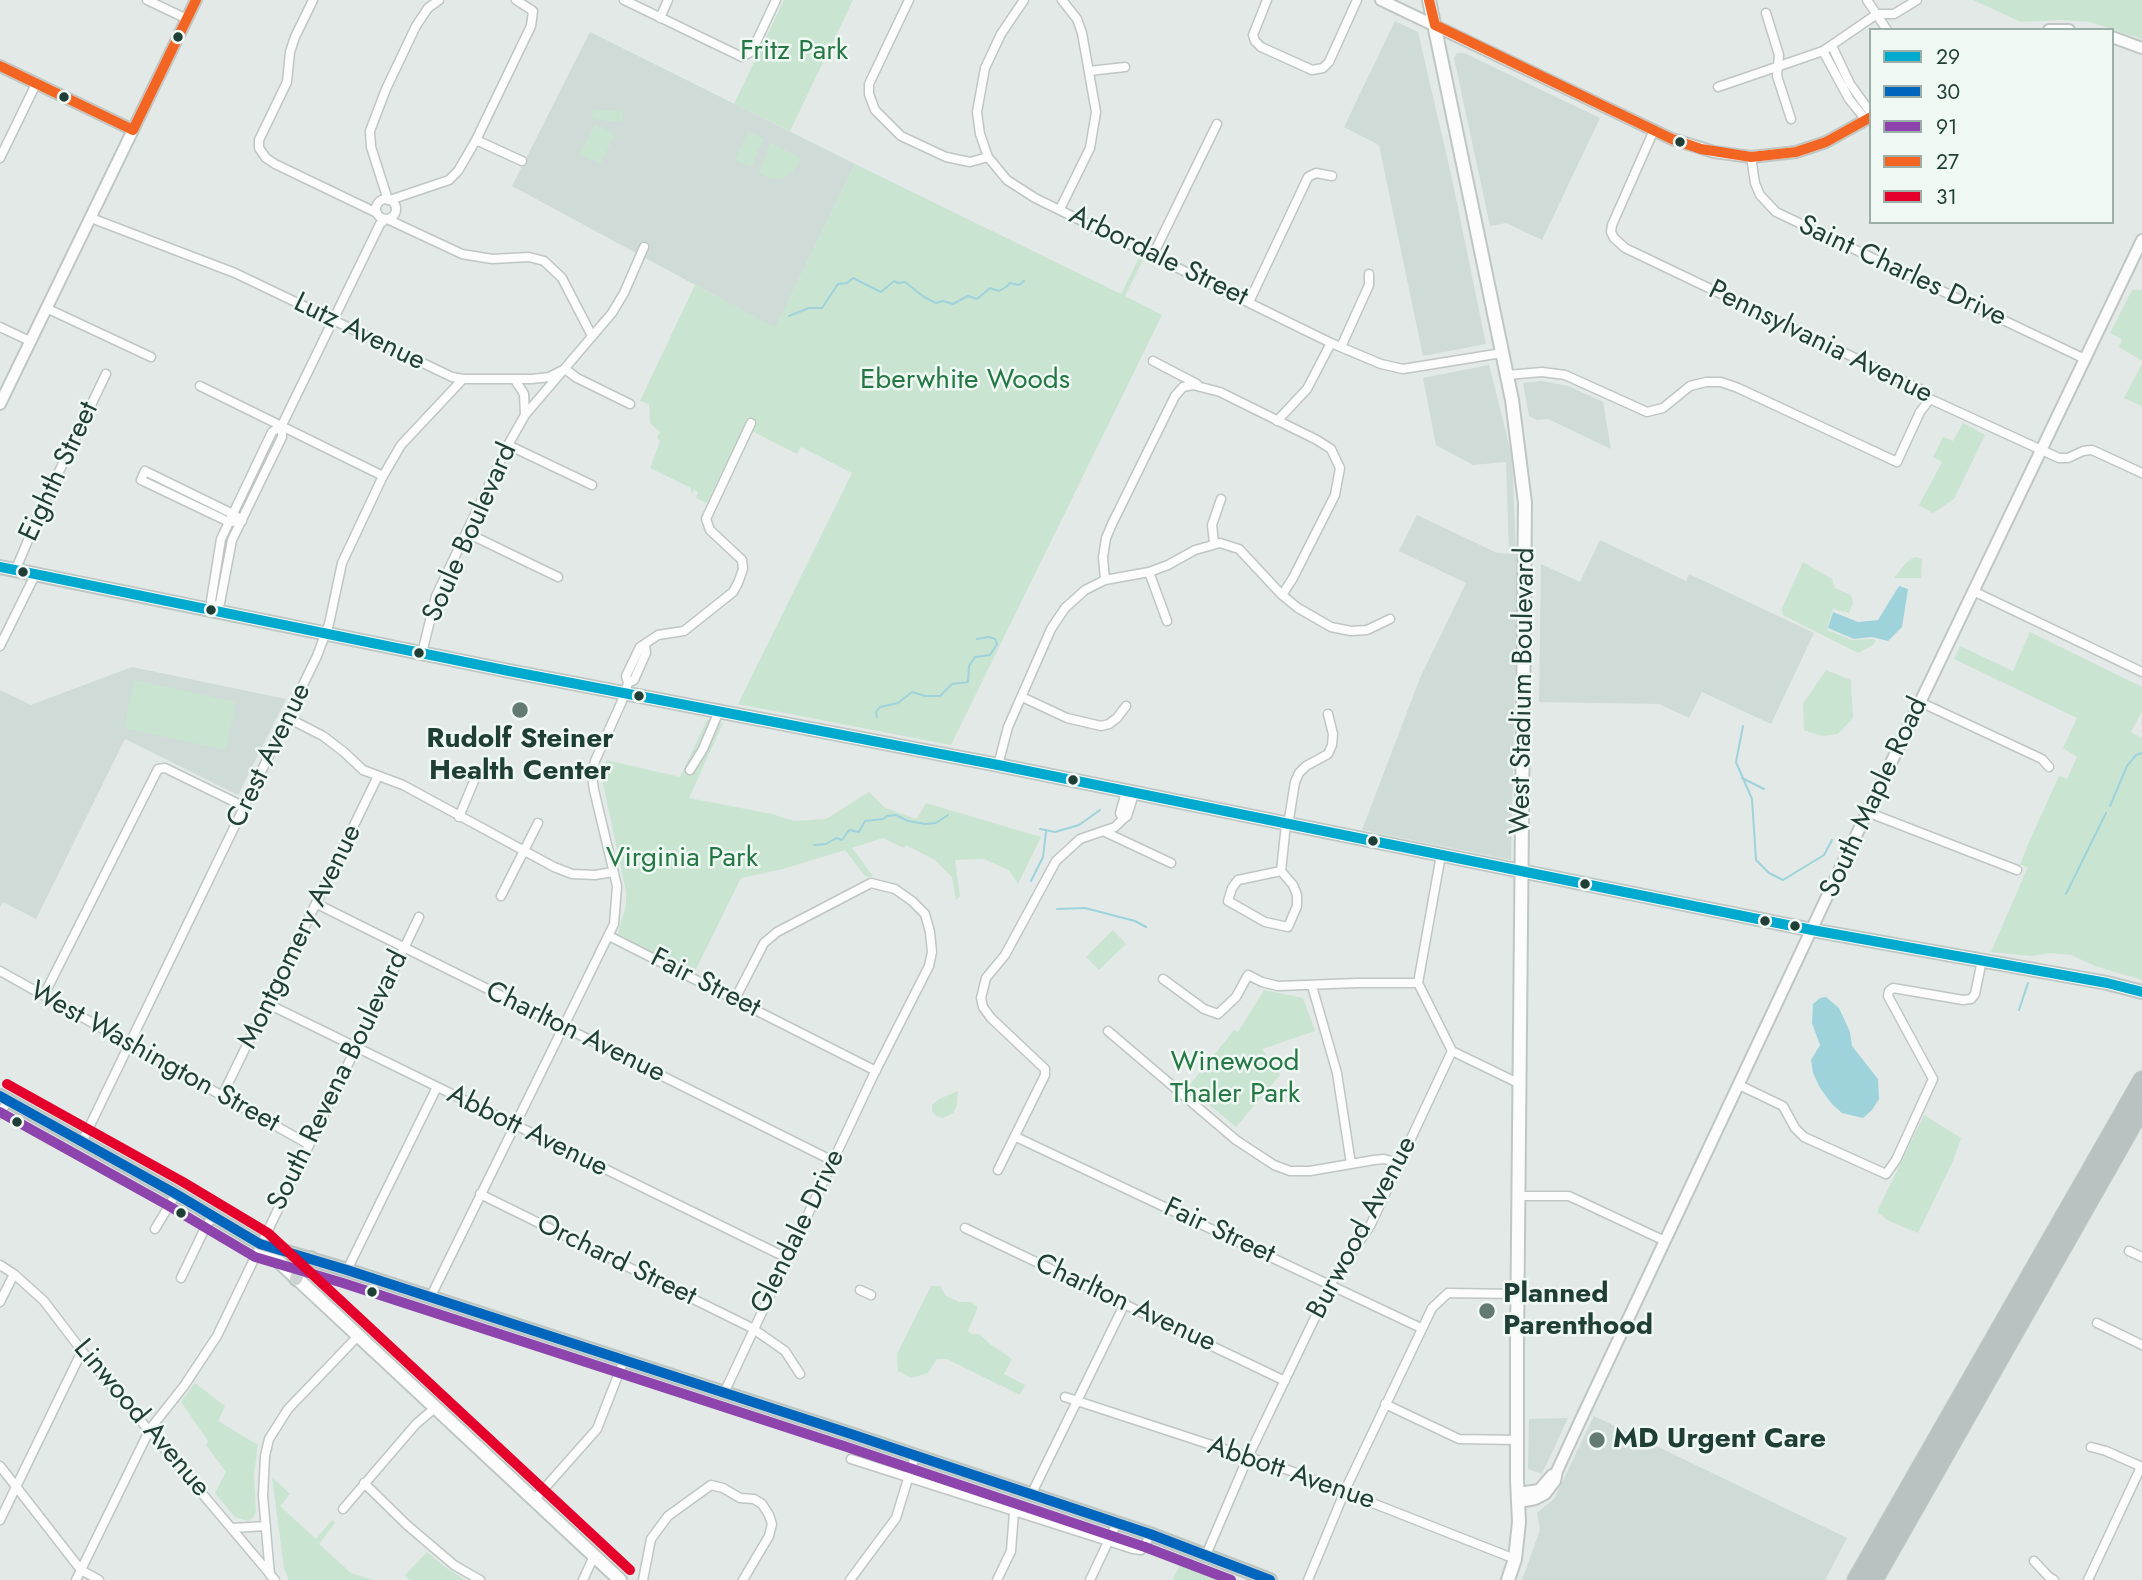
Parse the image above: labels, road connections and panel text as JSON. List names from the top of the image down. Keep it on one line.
{"streets":{"main road":["West Stadium Boulevard"],"street":["Arbordale Street","Saint Charles Drive","Lutz Avenue","Pennsylvania Avenue","Eighth Street","Soule Boulevard","Crest Avenue","South Maple Road","Montgomery Avenue","Fair Street","Charlton Avenue","West Washington Street","South Revena Boulevard","Abbott Avenue","Burwood Avenue","Glendale Drive","Orchard Street","Linwood Avenue"]},"crossings":[["Arbordale Street","West Stadium Boulevard"],["Saint Charles Drive","South Maple Road"],["Lutz Avenue","Soule Boulevard"],["Lutz Avenue","Crest Avenue"],["Pennsylvania Avenue","South Maple Road"],["West Stadium Boulevard","South Maple Road"],["West Stadium Boulevard","Abbott Avenue"],["Crest Avenue","West Washington Street"],["Montgomery Avenue","Charlton Avenue"],["Montgomery Avenue","West Washington Street"],["Montgomery Avenue","Abbott Avenue"],["Fair Street","Burwood Avenue"],["Fair Street","Glendale Drive"],["Charlton Avenue","South Revena Boulevard"],["Charlton Avenue","Burwood Avenue"],["Charlton Avenue","Glendale Drive"],["West Washington Street","South Revena Boulevard"],["South Revena Boulevard","Abbott Avenue"],["South Revena Boulevard","Linwood Avenue"],["Abbott Avenue","Burwood Avenue"],["Abbott Avenue","Glendale Drive"],["Glendale Drive","Orchard Street"]],"parks":["Fritz Park","Eberwhite Woods","Virginia Park","Winewood Thaler Park"],"places":["Rudolf Steiner Health Center","Planned Parenthood","MD Urgent Care"],"lines":["transit line 27","transit line 29","transit line 31","transit line 30","transit line 91"],"legend":["29","30","91","27","31"]}
